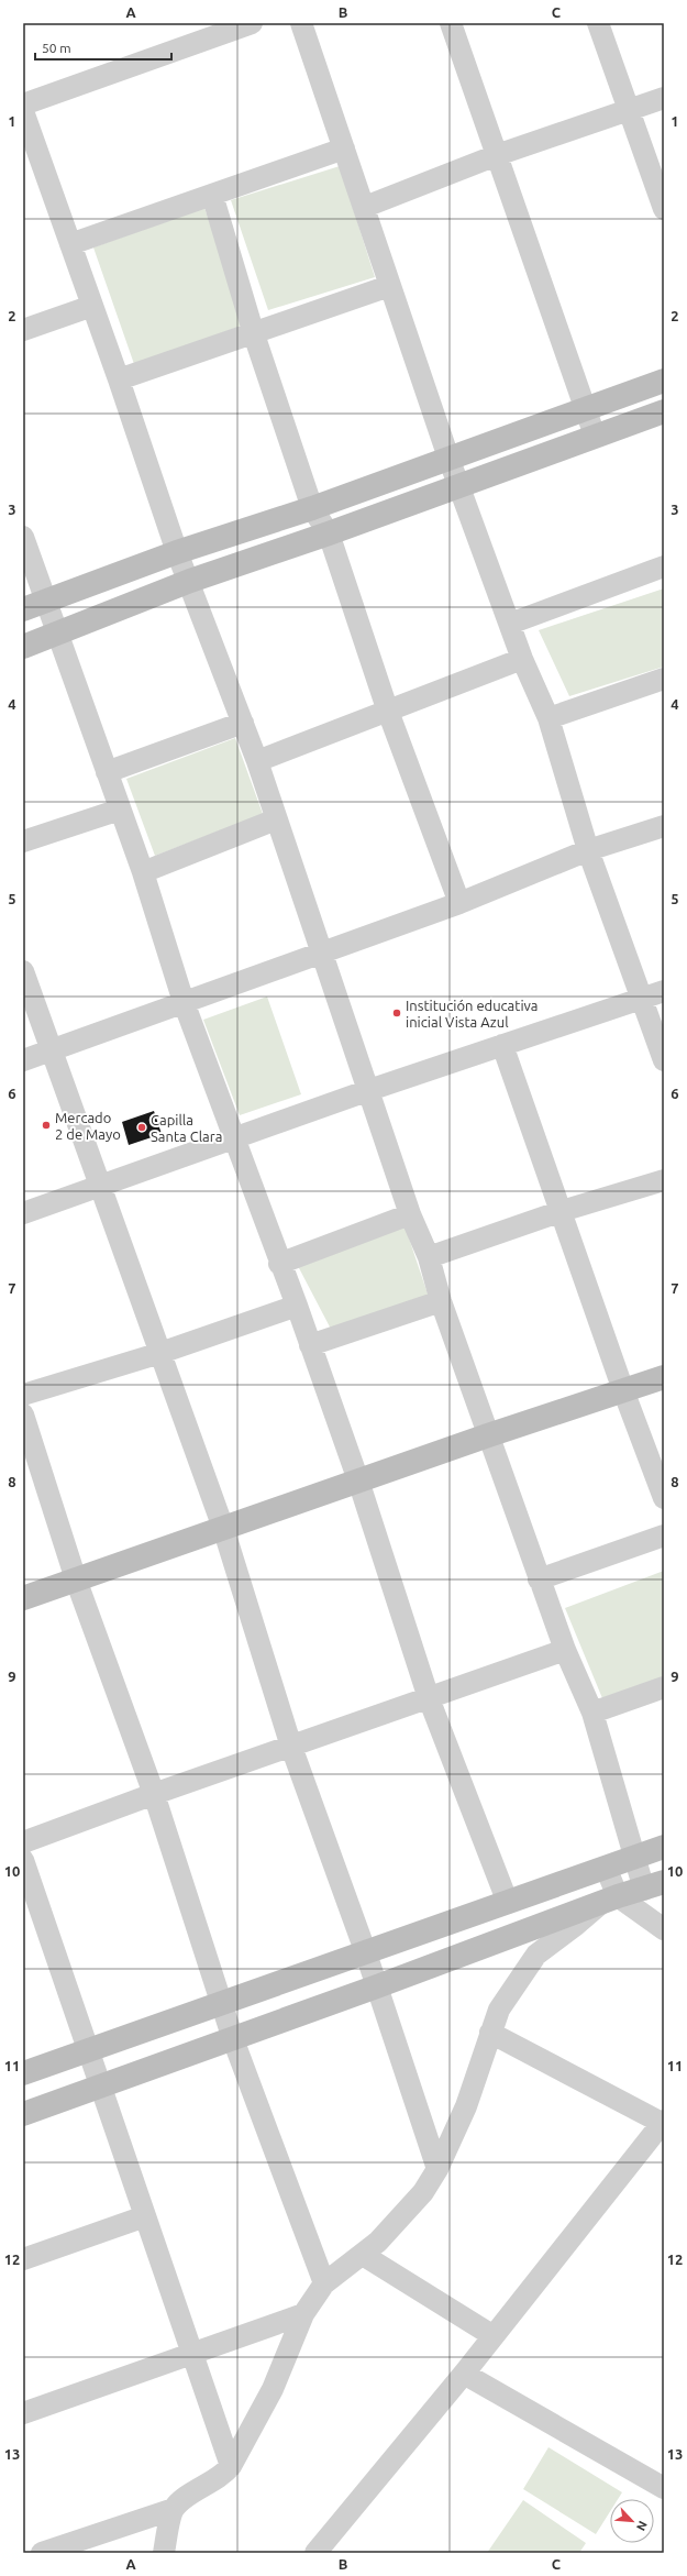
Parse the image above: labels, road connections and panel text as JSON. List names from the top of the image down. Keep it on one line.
{"places":["Institución educativa inicial Vista Azul","Mercado 2 de Mayo","Capilla Santa Clara"],"scale_bar":"50 m","north":"bottom right","grid":{"columns":["A","B","C"],"rows":["1","2","3","4","5","6","7","8","9","10","11","12","13"]}}
